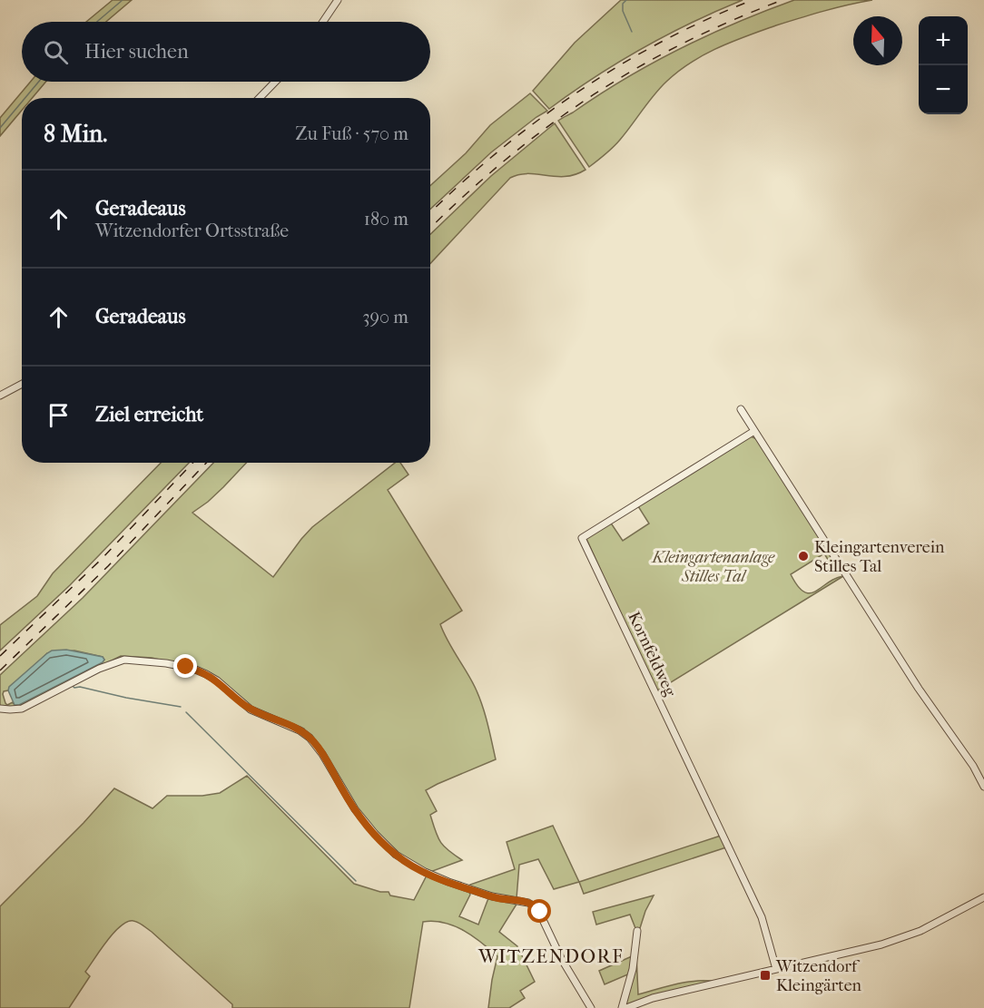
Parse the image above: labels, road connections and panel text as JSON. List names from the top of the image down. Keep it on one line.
{"streets":{"street":["Kornfeldweg"]},"districts":["WITZENDORF"],"parks":["Kleingartenanlage Stilles Tal"],"places":{"other":["Kleingartenverein Stilles Tal"],"transit":["Witzendorf Kleingärten"]},"north":"top","page":{"map_buttons":["+","−"],"search":"Hier suchen","heading":["8 Min.","Zu Fuß · 570 m"],"list":[["Geradeaus","Witzendorfer Ortsstraße","180 m"],["Geradeaus","390 m"],"Ziel erreicht"]}}
